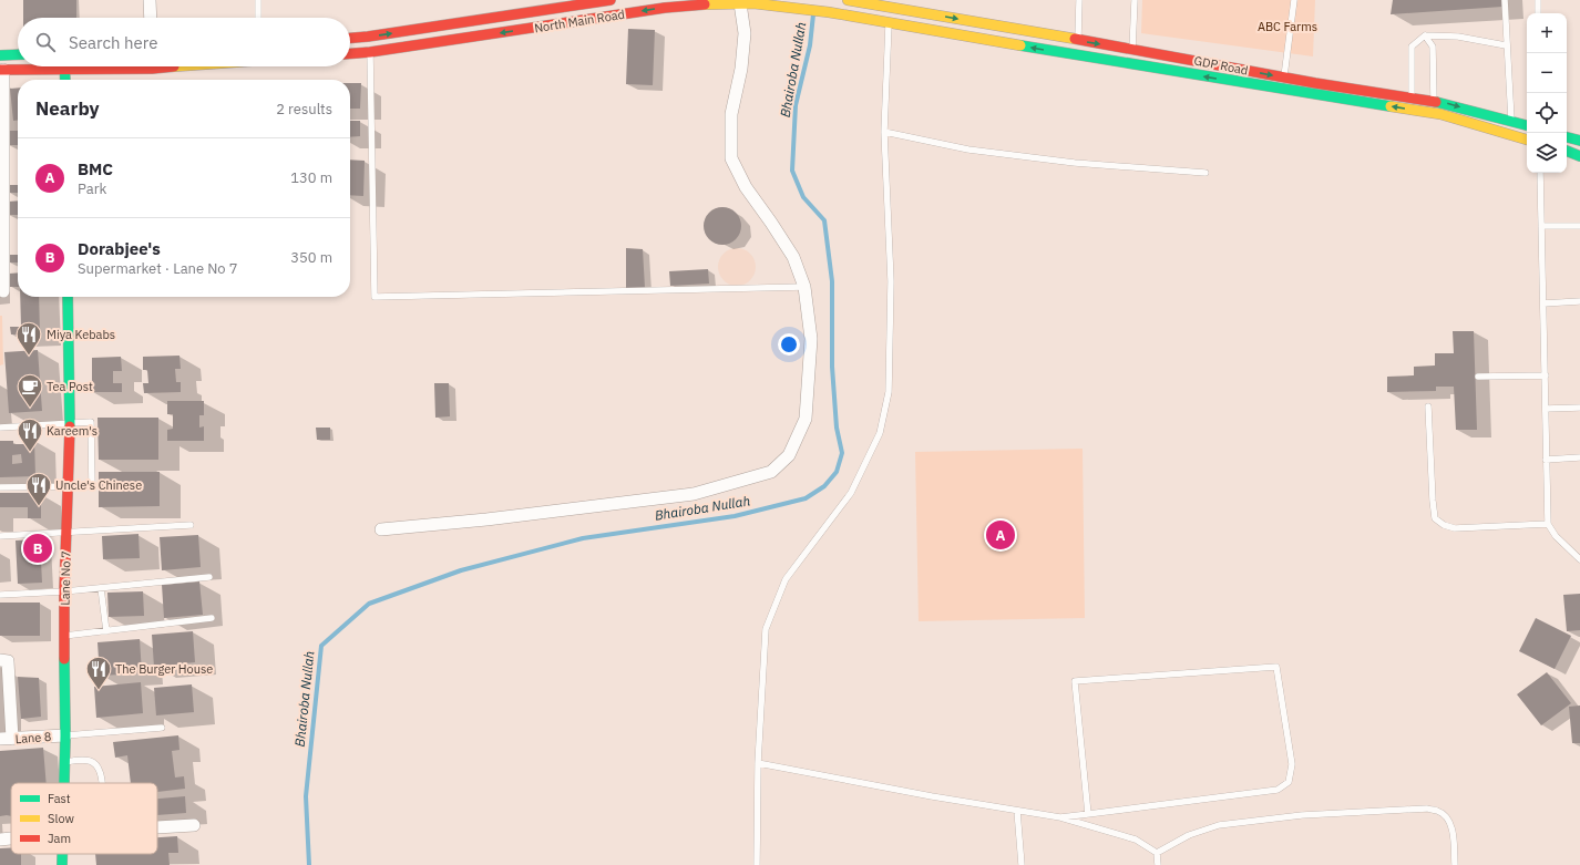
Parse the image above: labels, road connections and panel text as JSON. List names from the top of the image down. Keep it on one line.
{"streets":{"main road":["North Main Road","GDP Road","Lane No 7"],"street":["Lane 8"]},"crossings":[["Lane No 7","Lane 8"]],"one_way":["GDP Road"],"water":["Bhairoba Nullah"],"parks":["ABC Farms"],"places":{"restaurant":["Miya Kebabs","Kareem's","Uncle's Chinese","The Burger House"],"cafe":["Tea Post"]},"legend":["Fast","Slow","Jam"],"page":{"map_buttons":["+","−"],"search":"Search here","heading":["Nearby","2 results"],"list":[{"mark":"A","name":"BMC","note":"Park","value":"130 m"},{"mark":"B","name":"Dorabjee's","note":"Supermarket · Lane No 7","value":"350 m"}],"pins":["A","B"]}}
